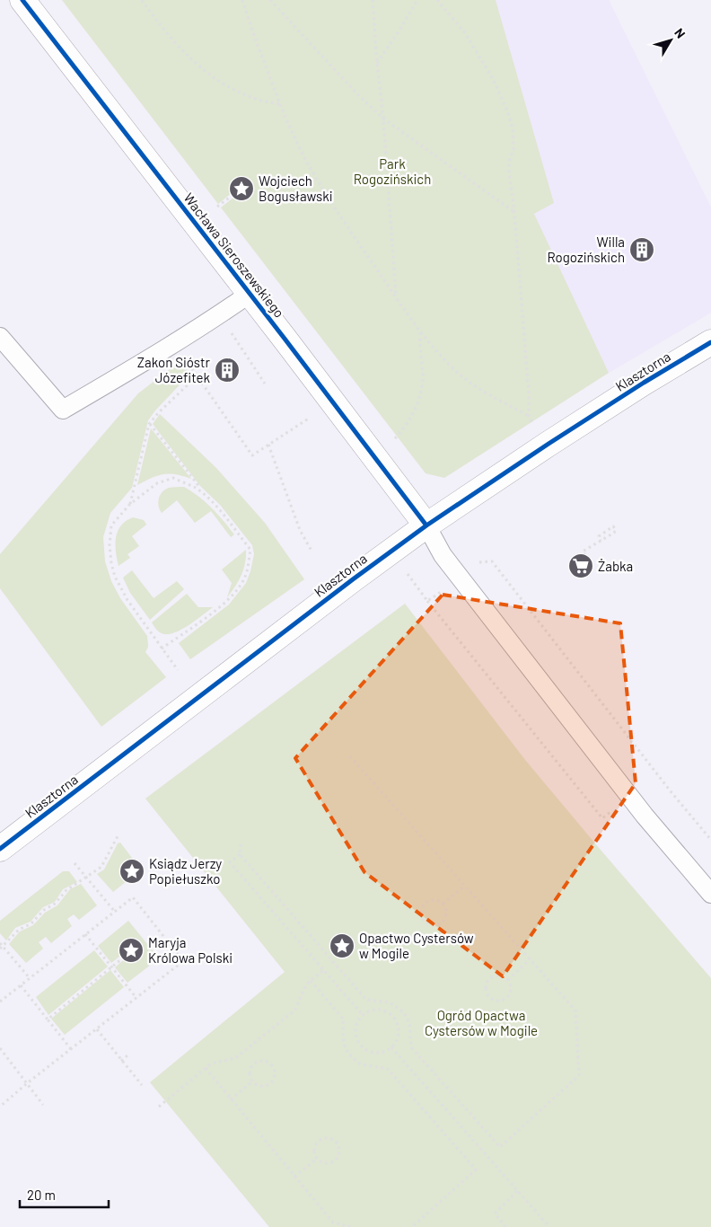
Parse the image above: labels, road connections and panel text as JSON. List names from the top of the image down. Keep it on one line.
{"streets":{"street":["Wacława Sieroszewskiego","Klasztorna"]},"crossings":[["Wacława Sieroszewskiego","Klasztorna"]],"parks":["Park Rogozińskich","Ogród Opactwa Cystersów w Mogile"],"places":{"place":["Wojciech Bogusławski","Ksiądz Jerzy Popiełuszko","Opactwo Cystersów w Mogile","Maryja Królowa Polski"],"building":["Willa Rogozińskich","Zakon Sióstr Józefitek"],"supermarket":["Żabka"]},"scale_bar":"20 m","north":"top right"}
